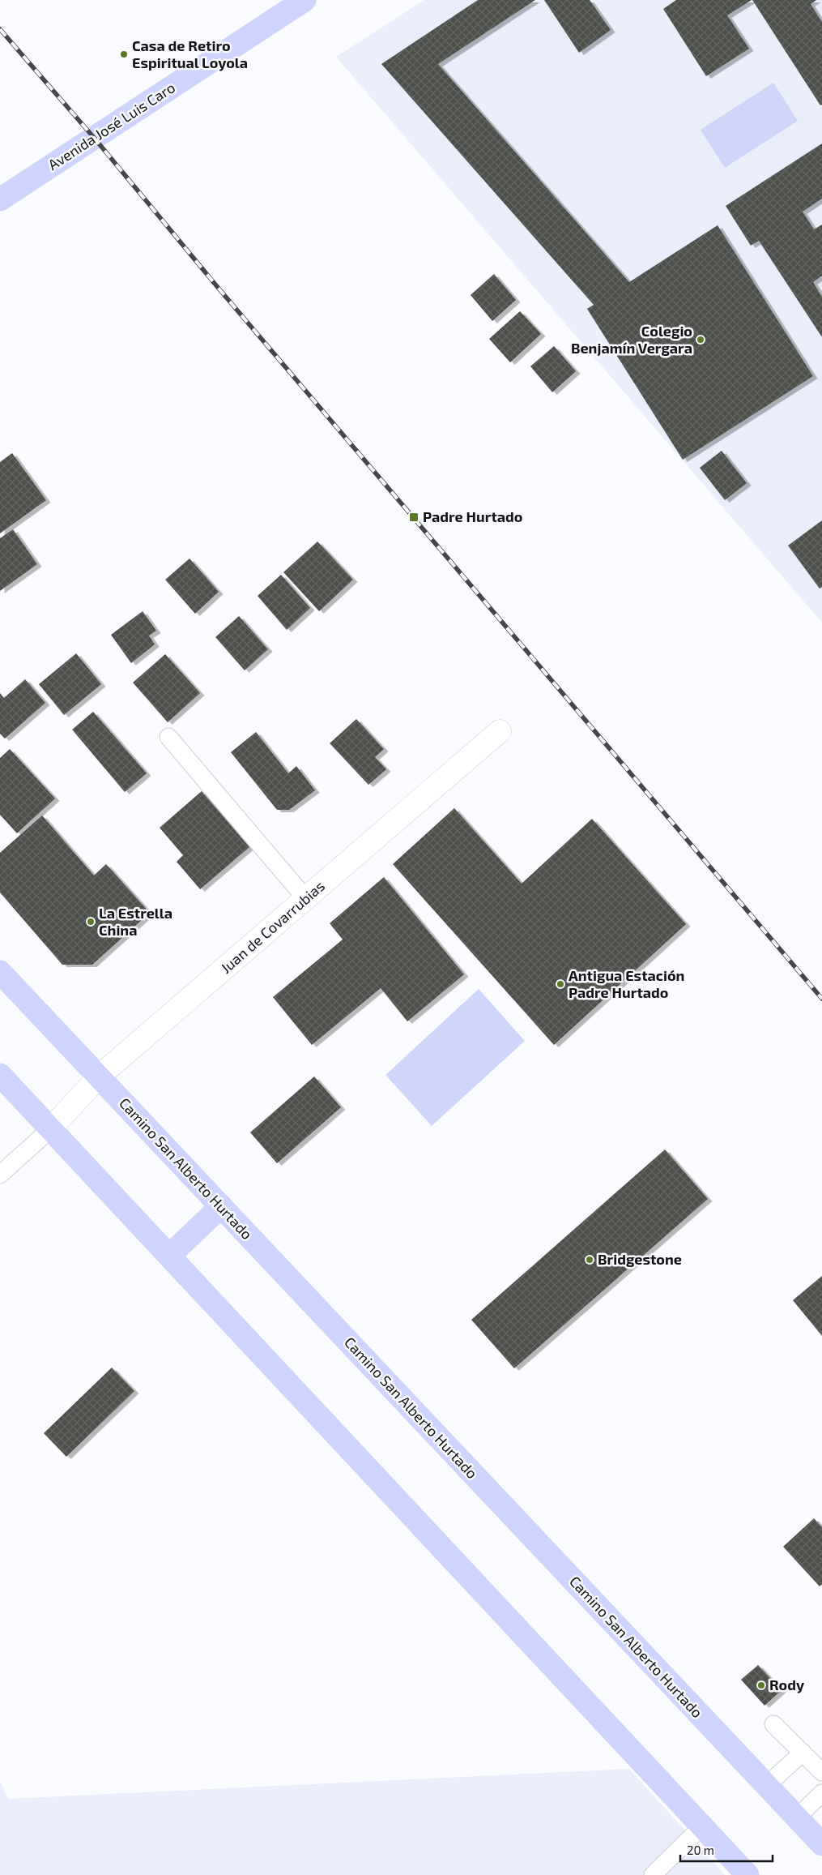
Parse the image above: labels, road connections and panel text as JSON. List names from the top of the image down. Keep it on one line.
{"streets":{"main road":["Avenida José Luis Caro","Camino San Alberto Hurtado"],"street":["Juan de Covarrubias"]},"crossings":[["Juan de Covarrubias","Camino San Alberto Hurtado"]],"places":{"other":["Casa de Retiro Espiritual Loyola","Colegio Benjamín Vergara","La Estrella China","Antigua Estación Padre Hurtado","Bridgestone","Rody"],"transit":["Padre Hurtado"]},"scale_bar":"20 m"}
